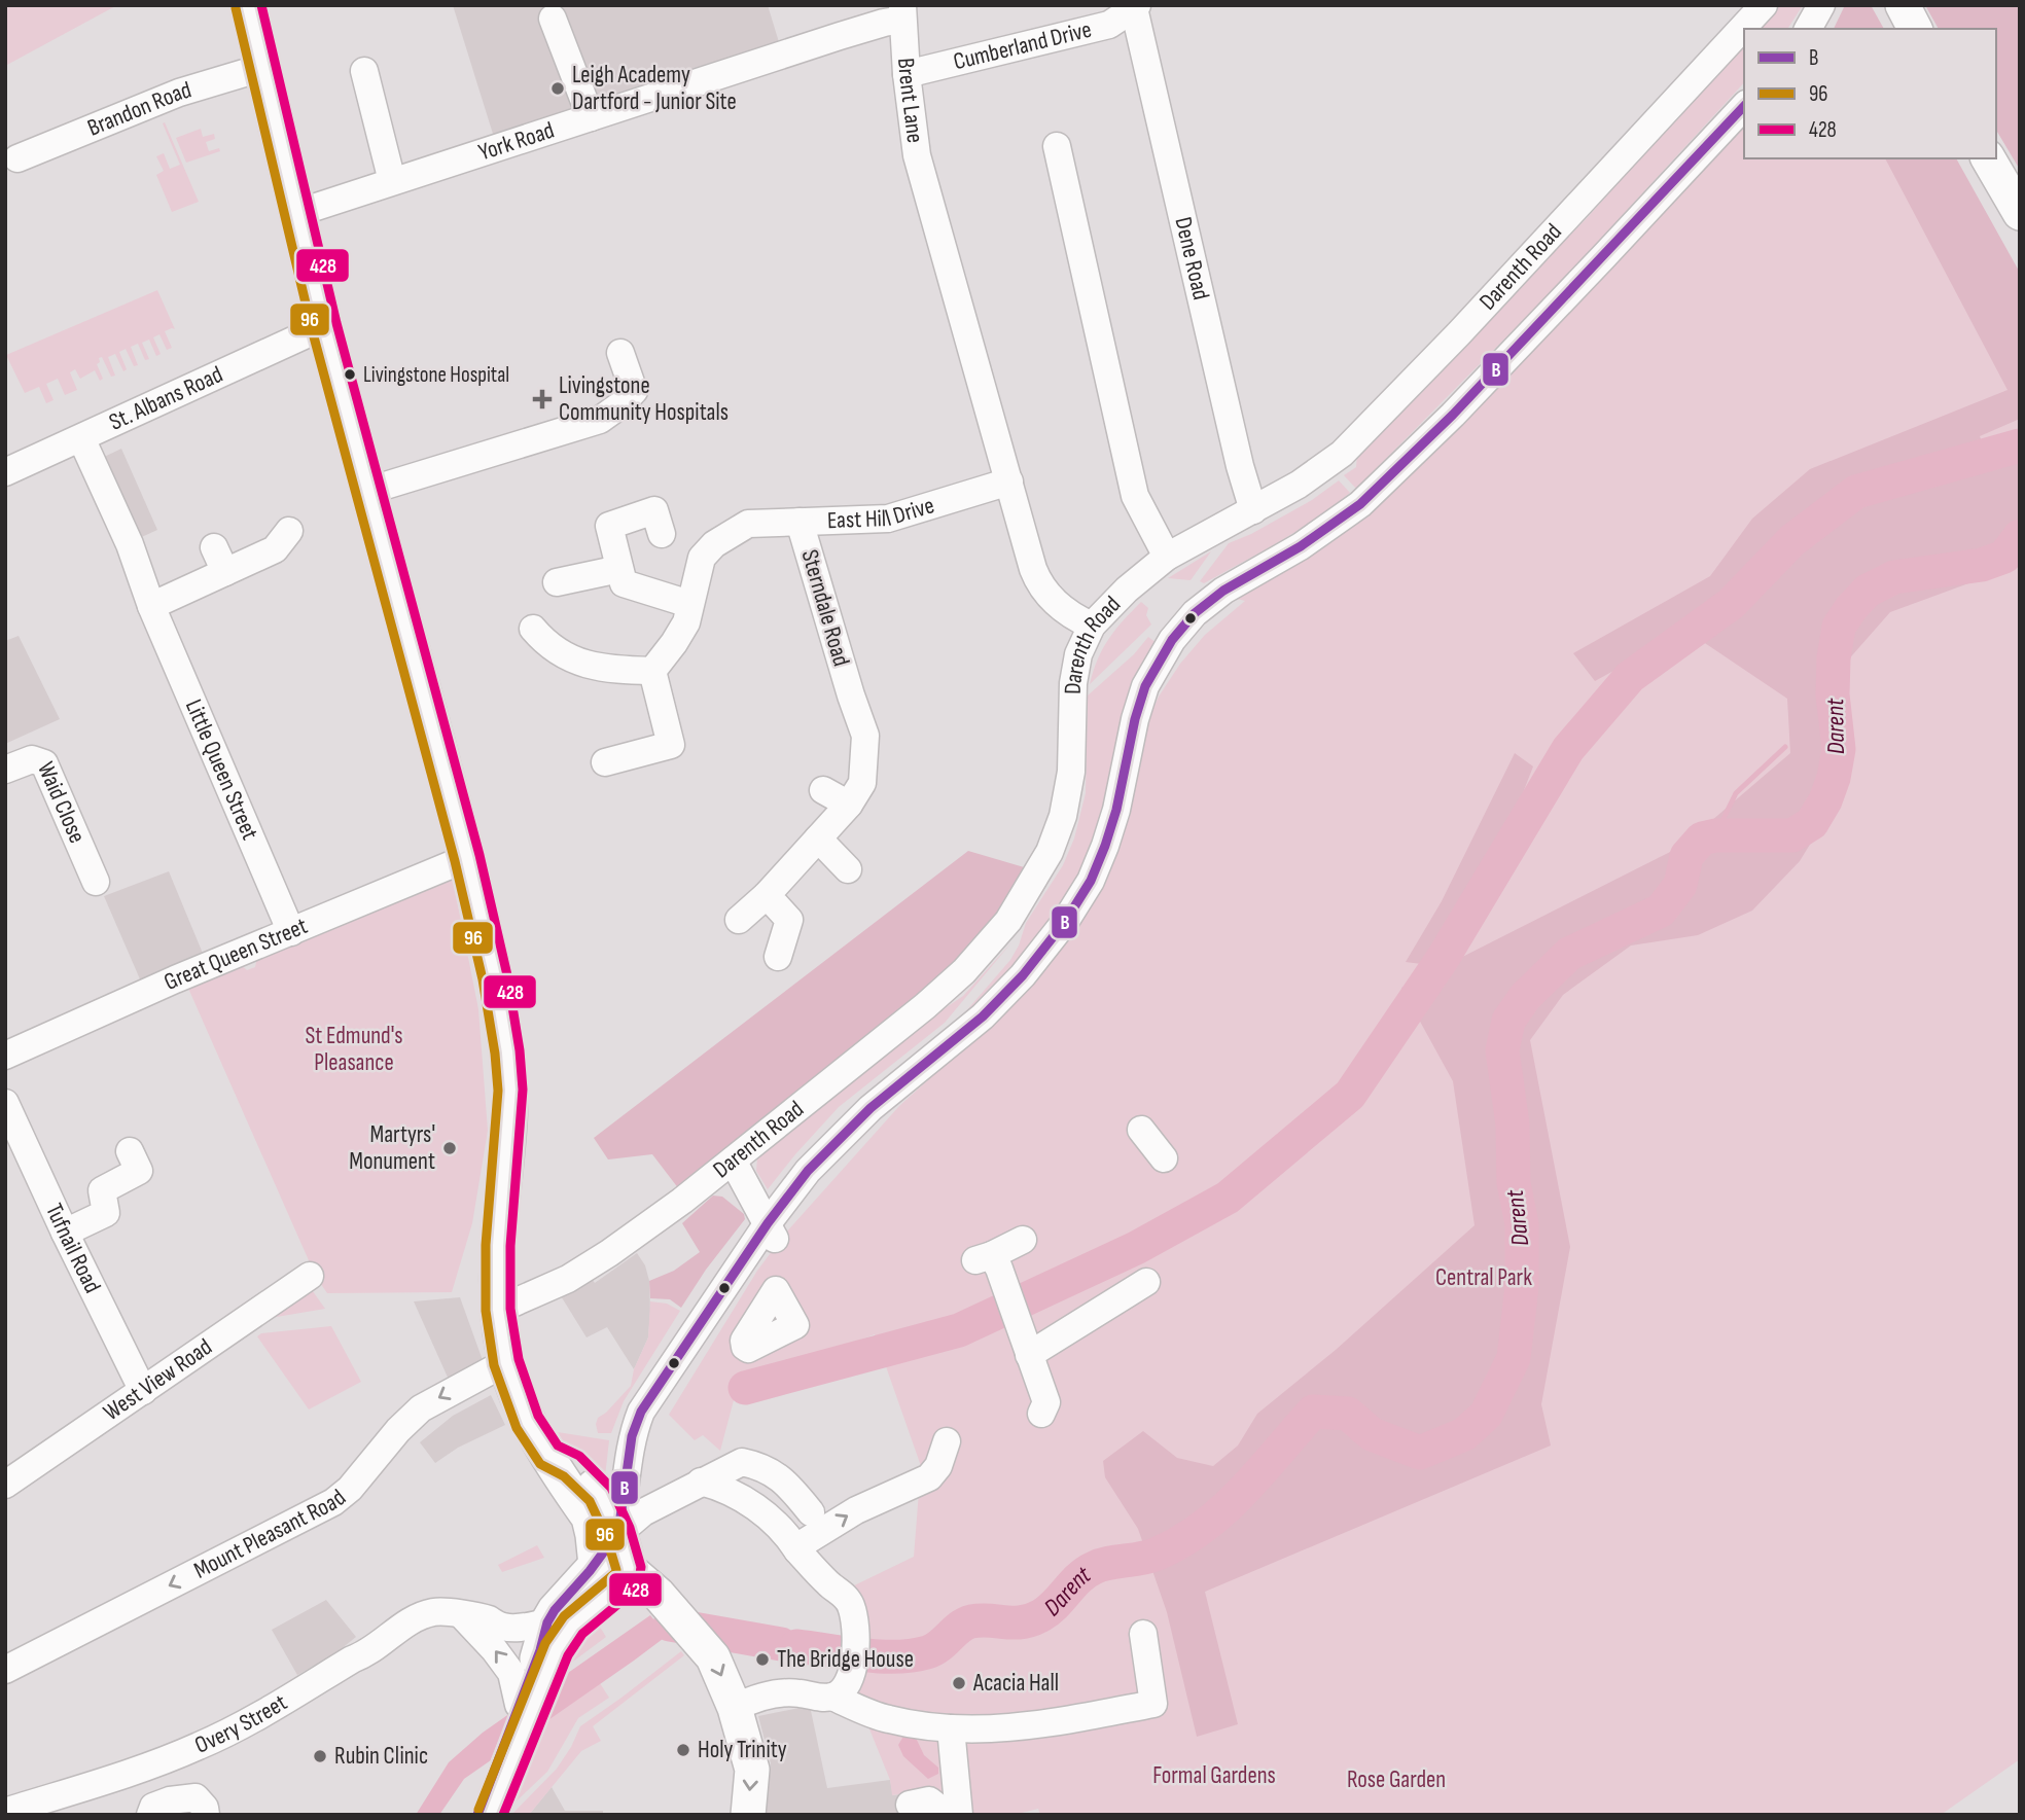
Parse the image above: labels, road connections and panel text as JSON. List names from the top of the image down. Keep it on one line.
{"streets":{"street":["Cumberland Drive","Brent Lane","Brandon Road","York Road","Dene Road","Darenth Road","St. Albans Road","East Hill Drive","Sterndale Road","Little Queen Street","Waid Close","Great Queen Street","Tufnail Road","West View Road","Mount Pleasant Road","Overy Street"]},"crossings":[["Cumberland Drive","Brent Lane"],["Cumberland Drive","Dene Road"],["Brent Lane","York Road"],["Brent Lane","Darenth Road"],["Brent Lane","East Hill Drive"],["Dene Road","Darenth Road"],["St. Albans Road","Little Queen Street"],["East Hill Drive","Sterndale Road"],["Little Queen Street","Great Queen Street"],["Tufnail Road","West View Road"]],"one_way":["Mount Pleasant Road"],"water":["Darent"],"parks":["St Edmund's Pleasance","Central Park","Formal Gardens","Rose Garden"],"places":{"other":["Leigh Academy Dartford - Junior Site","Livingstone Hospital","Martyrs' Monument","The Bridge House","Acacia Hall","Holy Trinity","Rubin Clinic"],"health":["Livingstone Community Hospitals"]},"lines":["transit line 428","transit line 96","transit line B"],"legend":["B","96","428"]}
